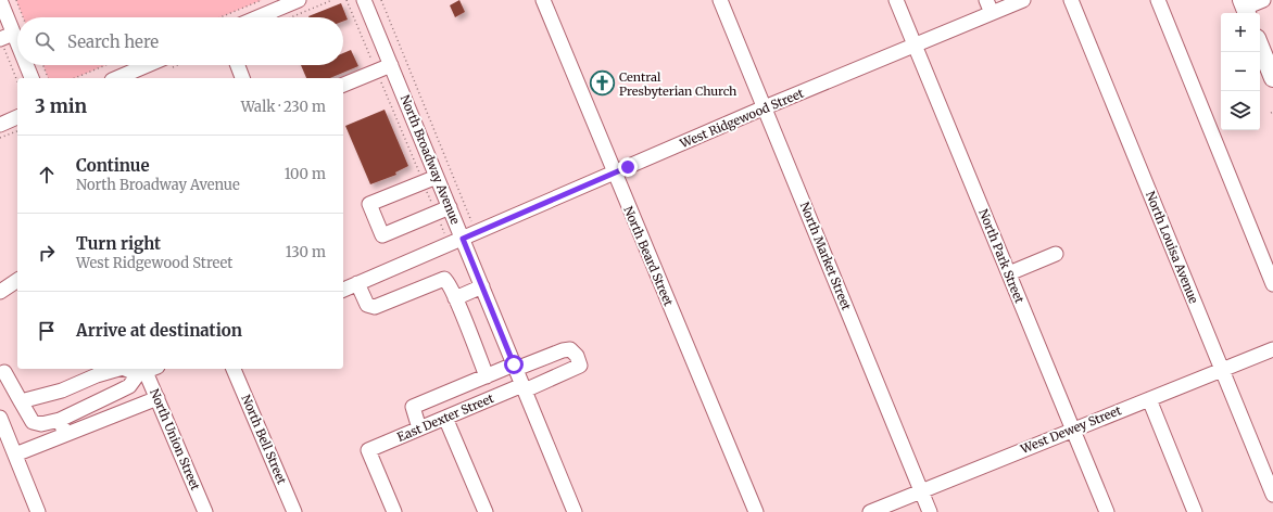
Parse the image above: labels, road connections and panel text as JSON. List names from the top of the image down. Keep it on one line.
{"streets":{"street":["West Ridgewood Street","North Broadway Avenue","North Louisa Avenue","North Beard Street","North Market Street","North Park Street","East Dexter Street","West Dewey Street","North Union Street","North Bell Street"]},"crossings":[["West Ridgewood Street","North Broadway Avenue"],["West Ridgewood Street","North Beard Street"],["West Ridgewood Street","North Market Street"],["West Ridgewood Street","North Park Street"],["North Broadway Avenue","East Dexter Street"],["North Louisa Avenue","West Dewey Street"],["North Market Street","West Dewey Street"],["North Park Street","West Dewey Street"]],"places":{"church":["Central Presbyterian Church"]},"page":{"map_buttons":["+","−"],"search":"Search here","heading":["3 min","Walk · 230 m"],"list":[["Continue","North Broadway Avenue","100 m"],["Turn right","West Ridgewood Street","130 m"],"Arrive at destination"]}}
